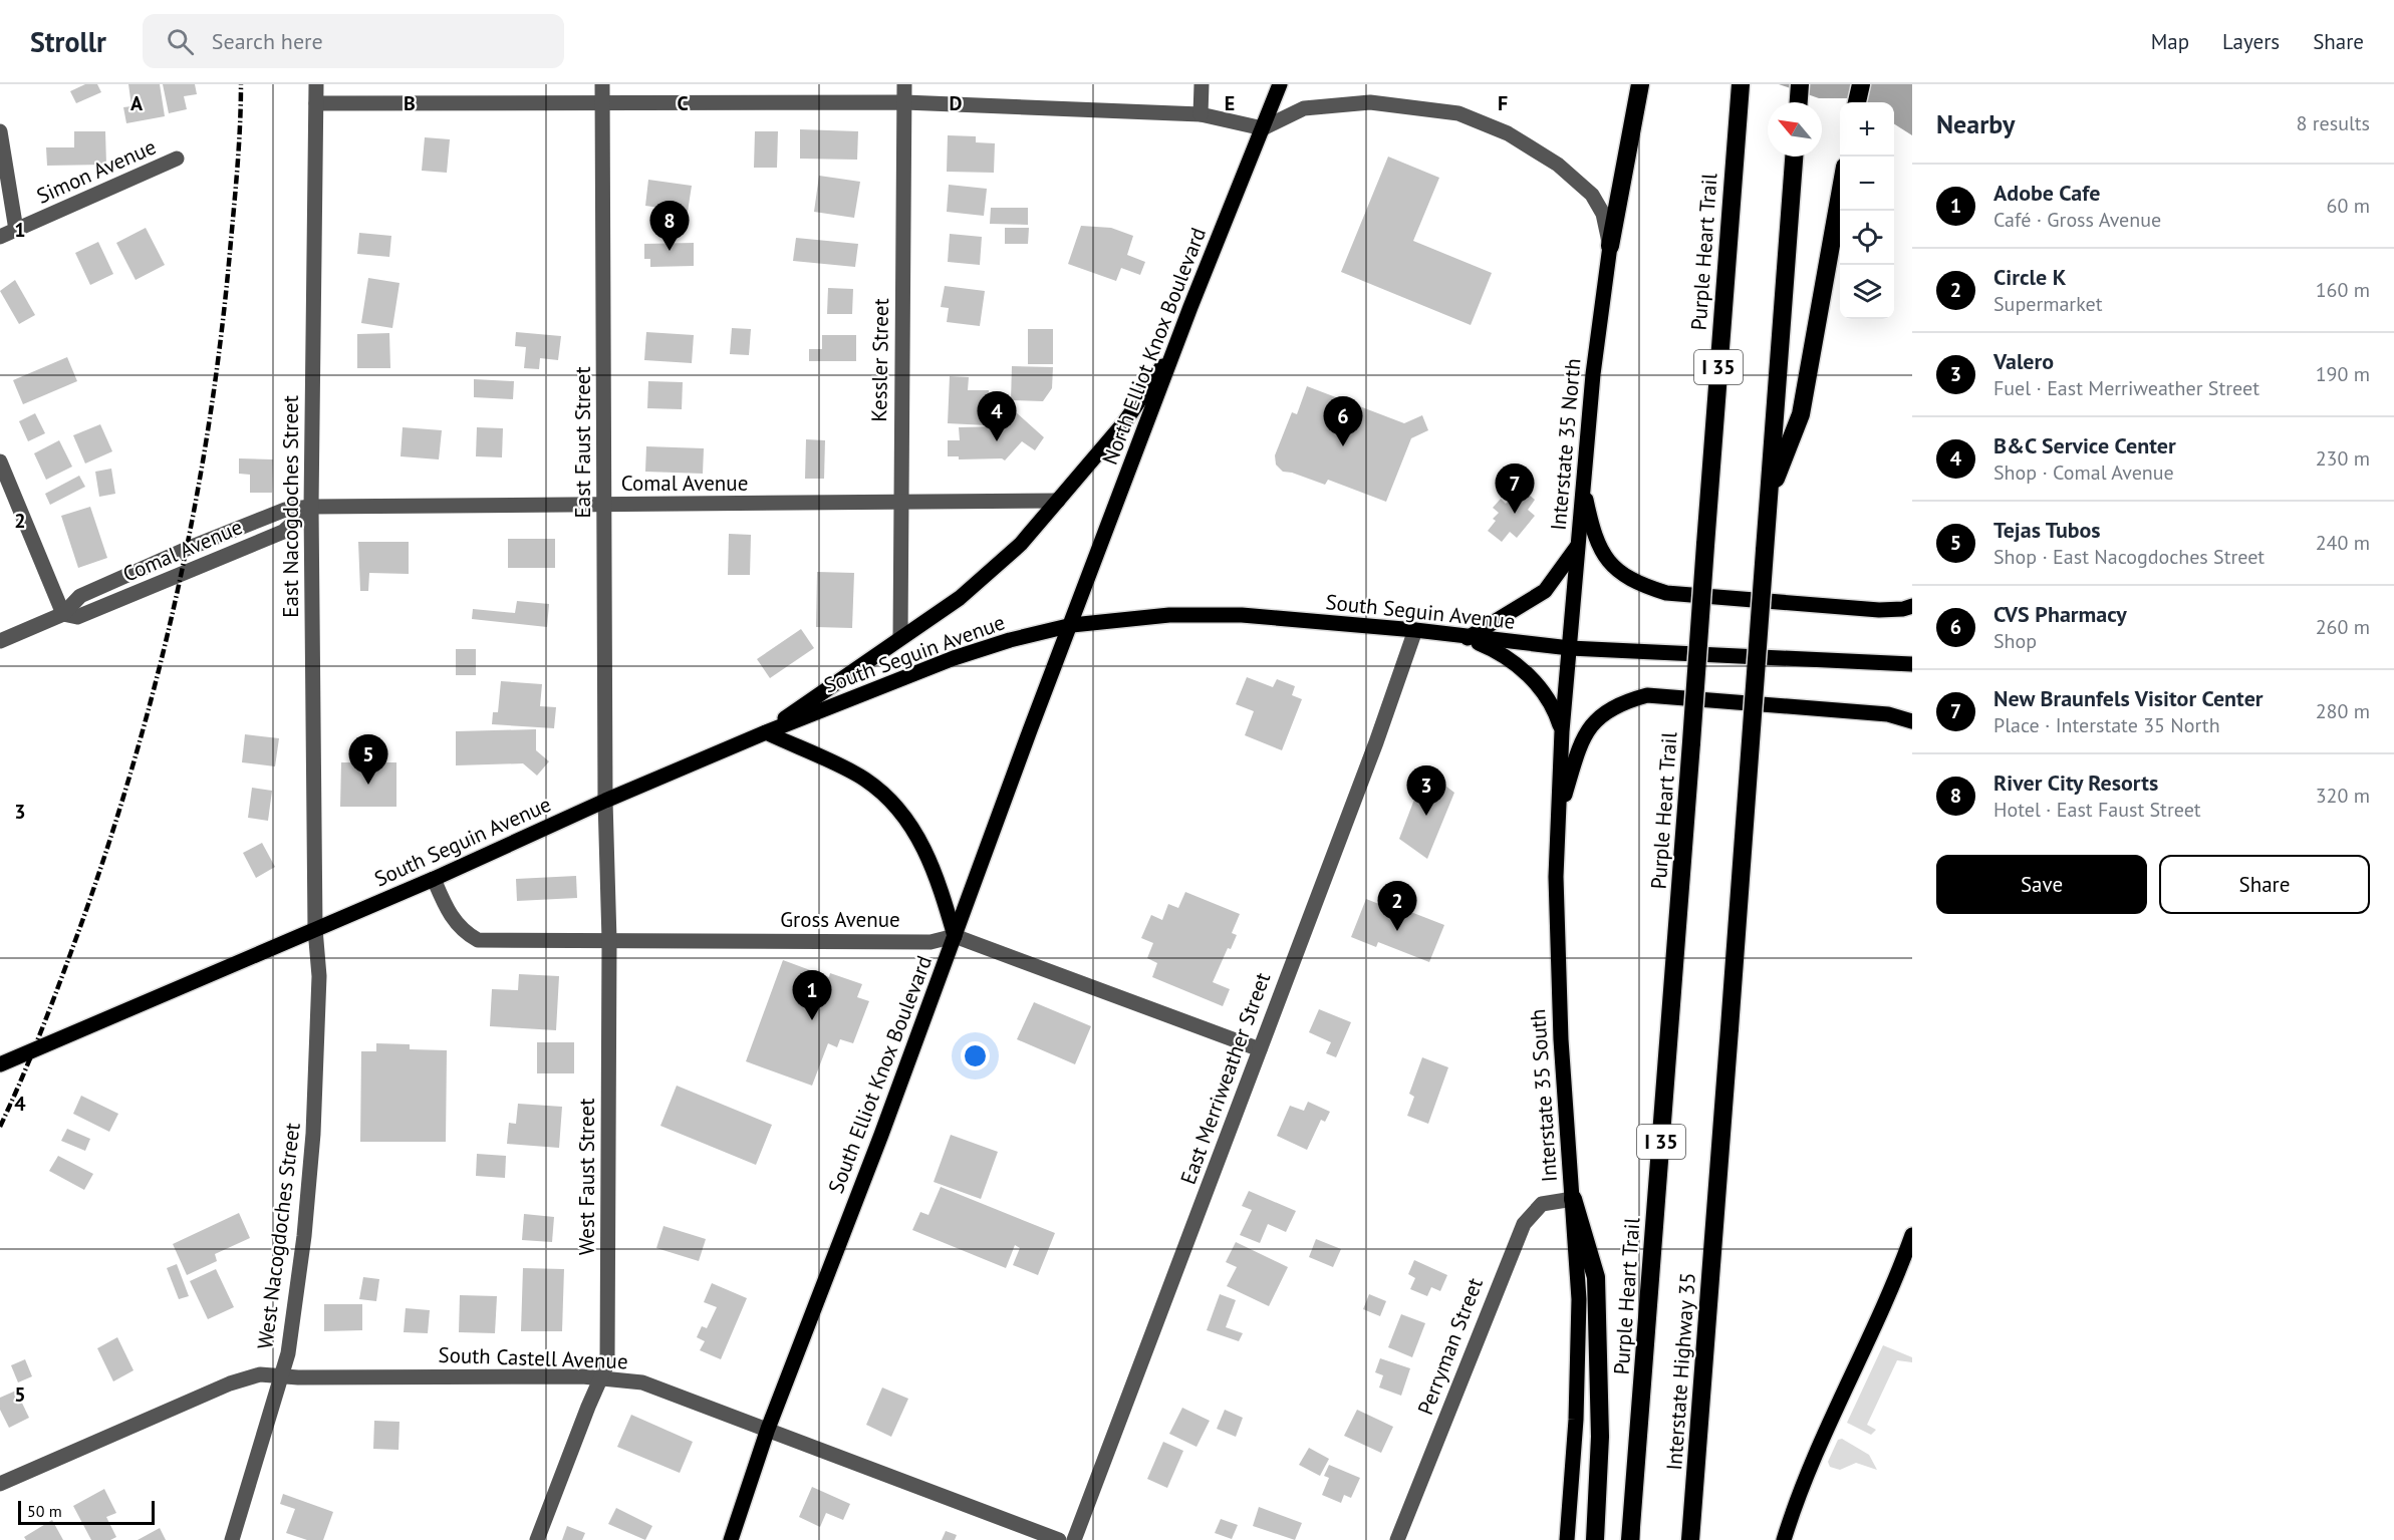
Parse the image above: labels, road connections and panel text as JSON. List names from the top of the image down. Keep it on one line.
{"streets":{"highway":["Purple Heart Trail","I 35","Interstate Highway 35"],"main road":["North Elliot Knox Boulevard","Interstate 35 North","South Seguin Avenue","South Elliot Knox Boulevard","Interstate 35 South"],"street":["Simon Avenue","Kessler Street","East Faust Street","Comal Avenue","East Nacogdoches Street","Gross Avenue","East Merriweather Street","West Faust Street","West Nacogdoches Street","Perryman Street","South Castell Avenue"]},"crossings":[["North Elliot Knox Boulevard","South Seguin Avenue"],["North Elliot Knox Boulevard","South Elliot Knox Boulevard"],["Kessler Street","Comal Avenue"],["East Faust Street","Comal Avenue"],["East Faust Street","South Seguin Avenue"],["East Faust Street","West Faust Street"],["Interstate 35 North","South Seguin Avenue"],["Interstate 35 North","Interstate 35 South"],["Comal Avenue","East Nacogdoches Street"],["East Nacogdoches Street","South Seguin Avenue"],["East Nacogdoches Street","West Nacogdoches Street"],["South Seguin Avenue","Gross Avenue"],["South Seguin Avenue","South Elliot Knox Boulevard"],["South Seguin Avenue","East Merriweather Street"],["South Seguin Avenue","Interstate 35 South"],["South Seguin Avenue","West Faust Street"],["South Seguin Avenue","West Nacogdoches Street"],["Gross Avenue","South Elliot Knox Boulevard"],["Gross Avenue","West Faust Street"],["South Elliot Knox Boulevard","South Castell Avenue"],["Interstate 35 South","Perryman Street"],["West Faust Street","South Castell Avenue"],["West Nacogdoches Street","South Castell Avenue"]],"scale_bar":"50 m","north":"top left","page":{"header":"Strollr","search":"Search here","nav":["Map","Layers","Share"],"heading":["Nearby","8 results"],"map_buttons":["+","−"],"list":[{"mark":"1","name":"Adobe Cafe","note":"Café · Gross Avenue","value":"60 m"},{"mark":"2","name":"Circle K","note":"Supermarket","value":"160 m"},{"mark":"3","name":"Valero","note":"Fuel · East Merriweather Street","value":"190 m"},{"mark":"4","name":"B&C Service Center","note":"Shop · Comal Avenue","value":"230 m"},{"mark":"5","name":"Tejas Tubos","note":"Shop · East Nacogdoches Street","value":"240 m"},{"mark":"6","name":"CVS Pharmacy","note":"Shop","value":"260 m"},{"mark":"7","name":"New Braunfels Visitor Center","note":"Place · Interstate 35 North","value":"280 m"},{"mark":"8","name":"River City Resorts","note":"Hotel · East Faust Street","value":"320 m"}],"pins":["8","4","6","7","5","3","2","1"],"buttons":["Save","Share"],"scale":"50 m"},"grid":{"columns":["A","B","C","D","E","F"],"rows":["1","2","3","4","5"]}}
